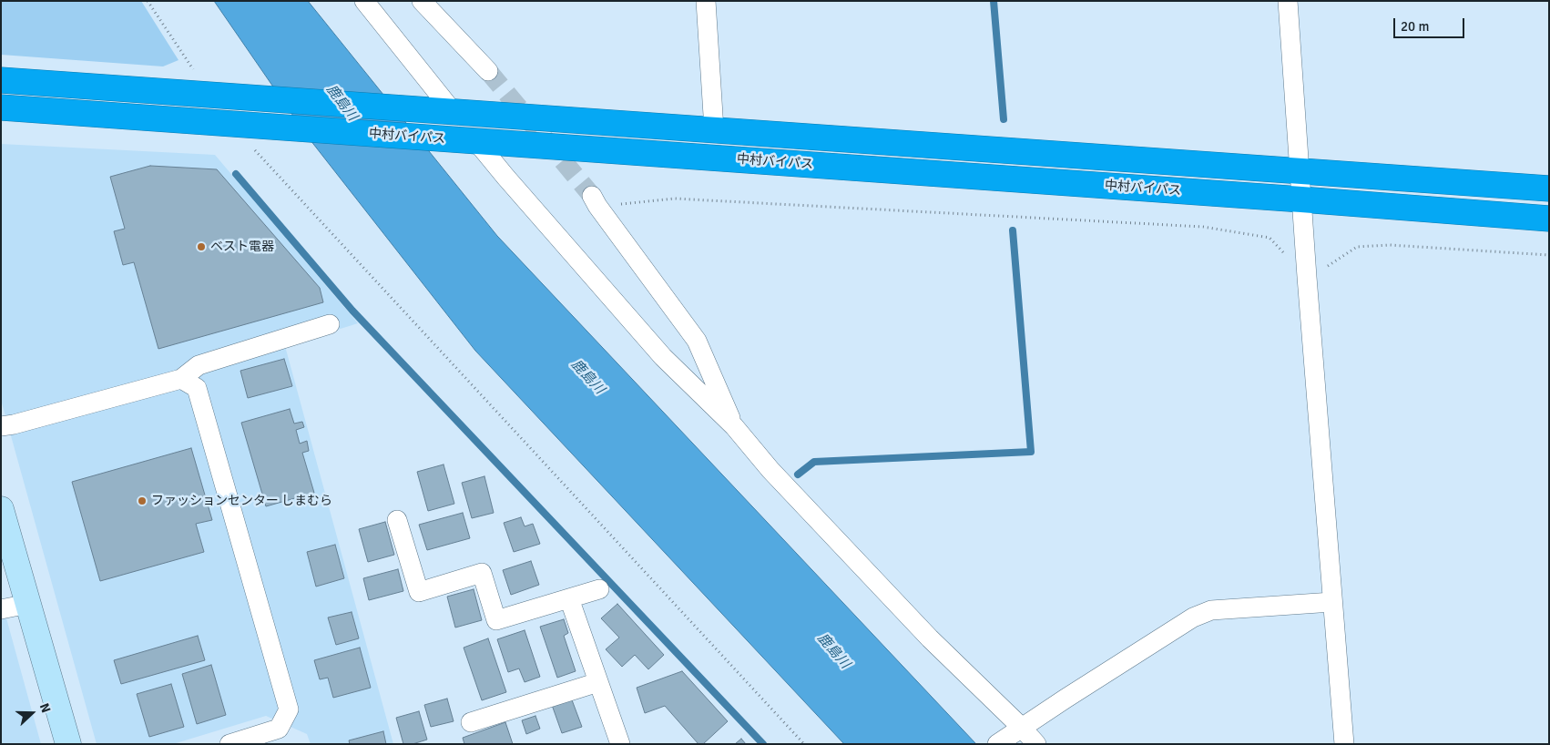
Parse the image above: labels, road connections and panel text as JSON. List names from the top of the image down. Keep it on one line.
{"streets":{"highway":["中村バイパス"]},"water":["鹿島川"],"places":["ベスト電器","ファッションセンター しまむら"],"scale_bar":"20 m","north":"right"}
